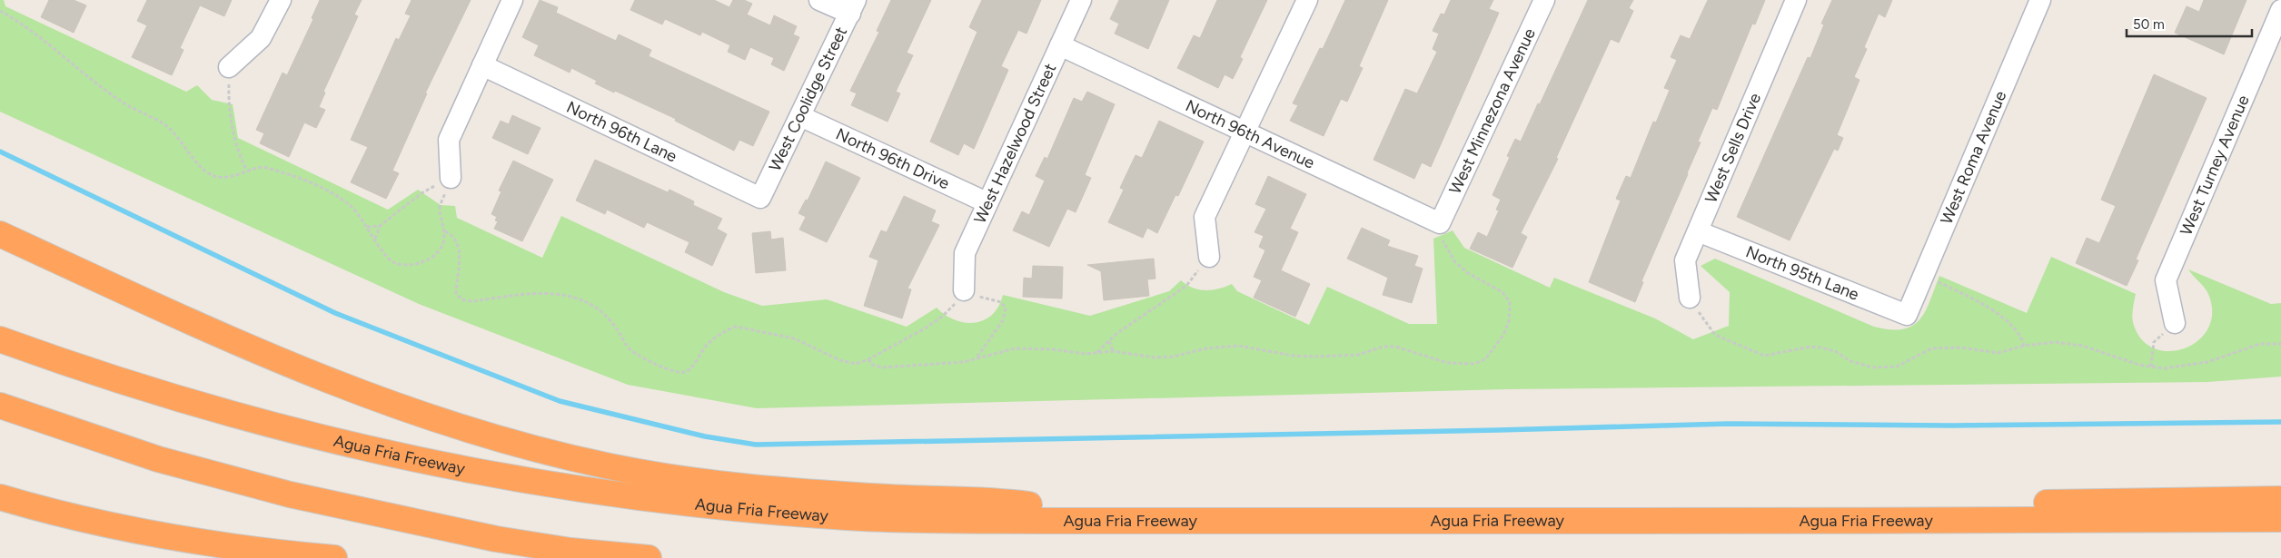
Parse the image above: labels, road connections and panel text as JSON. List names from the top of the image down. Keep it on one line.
{"streets":{"highway":["Agua Fria Freeway"],"street":["West Coolidge Street","West Minnezona Avenue","North 96th Lane","North 96th Avenue","West Hazelwood Street","West Sells Drive","West Roma Avenue","North 96th Drive","West Turney Avenue","North 95th Lane"]},"crossings":[["West Coolidge Street","North 96th Lane"],["West Coolidge Street","North 96th Drive"],["West Minnezona Avenue","North 96th Avenue"],["North 96th Avenue","West Hazelwood Street"],["West Hazelwood Street","North 96th Drive"],["West Sells Drive","North 95th Lane"],["West Roma Avenue","North 95th Lane"]],"scale_bar":"50 m"}
